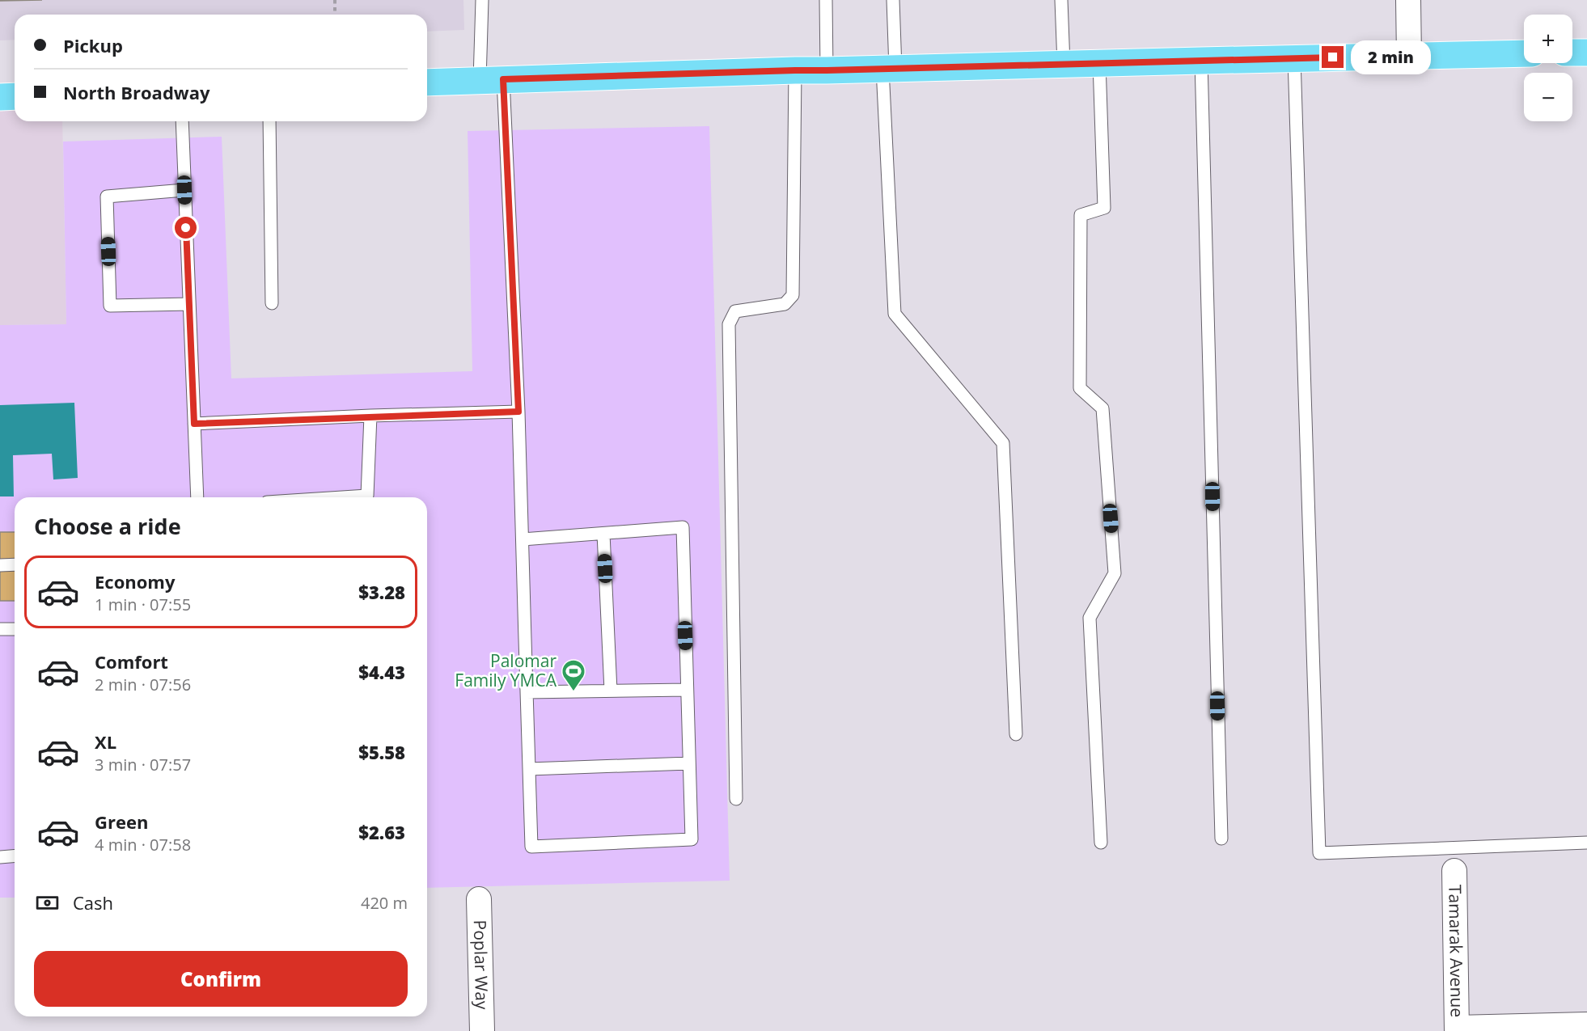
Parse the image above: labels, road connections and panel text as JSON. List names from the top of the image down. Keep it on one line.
{"streets":{"street":["Tamarak Avenue","Poplar Way"]},"places":{"sports":["Palomar Family YMCA"]},"page":{"map_buttons":["+","−"],"banner":["Pickup","North Broadway"],"bubble":"2 min","heading":"Choose a ride","list":[{"name":"Economy","note":"1 min · 07:55","value":"$3.28"},{"name":"Comfort","note":"2 min · 07:56","value":"$4.43"},{"name":"XL","note":"3 min · 07:57","value":"$5.58"},{"name":"Green","note":"4 min · 07:58","value":"$2.63"}],"pay":["Cash","420 m"],"buttons":"Confirm"}}
